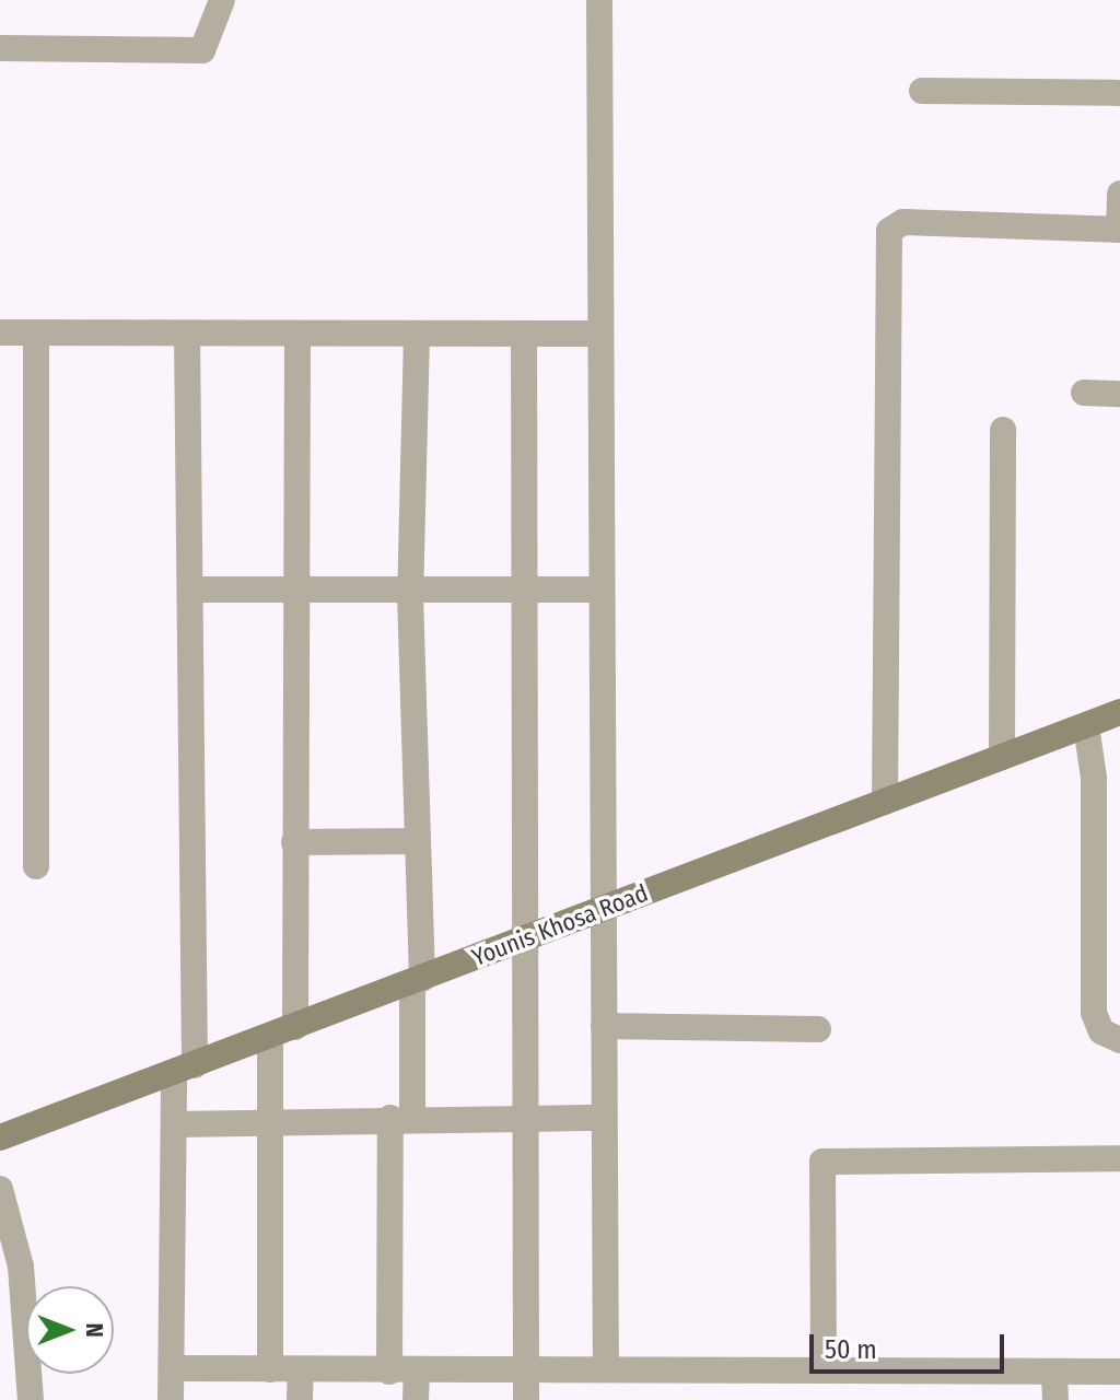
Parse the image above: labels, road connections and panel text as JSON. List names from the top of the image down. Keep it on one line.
{"streets":{"street":["Younis Khosa Road"]},"scale_bar":"50 m","north":"right"}
